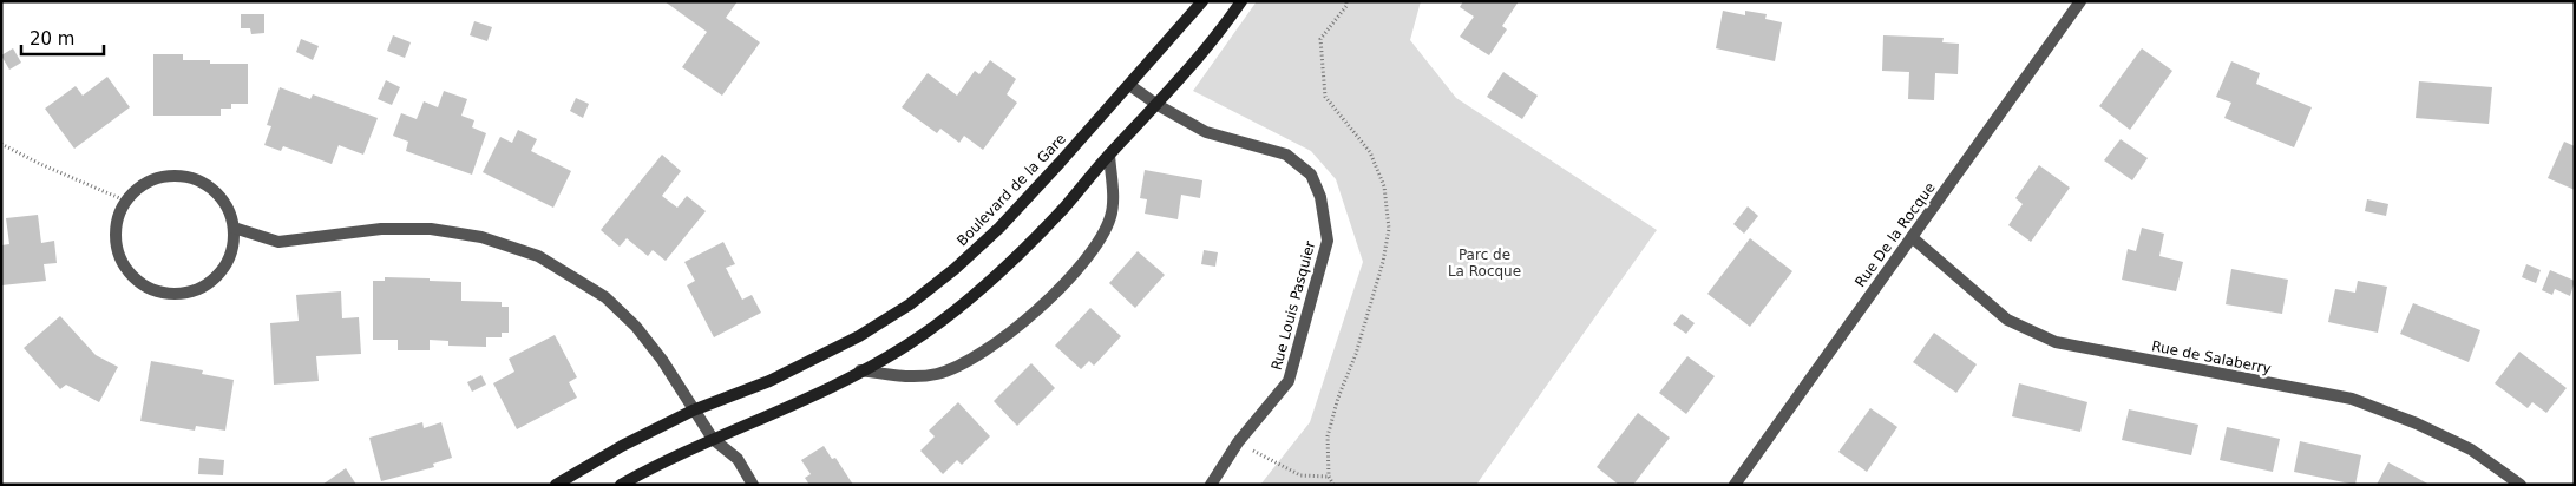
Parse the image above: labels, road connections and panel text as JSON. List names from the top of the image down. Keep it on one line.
{"streets":{"street":["Boulevard de la Gare","Rue De la Rocque","Rue Louis Pasquier","Rue de Salaberry"]},"crossings":[["Boulevard de la Gare","Rue Louis Pasquier"],["Rue De la Rocque","Rue de Salaberry"]],"parks":["Parc de La Rocque"],"scale_bar":"20 m"}
